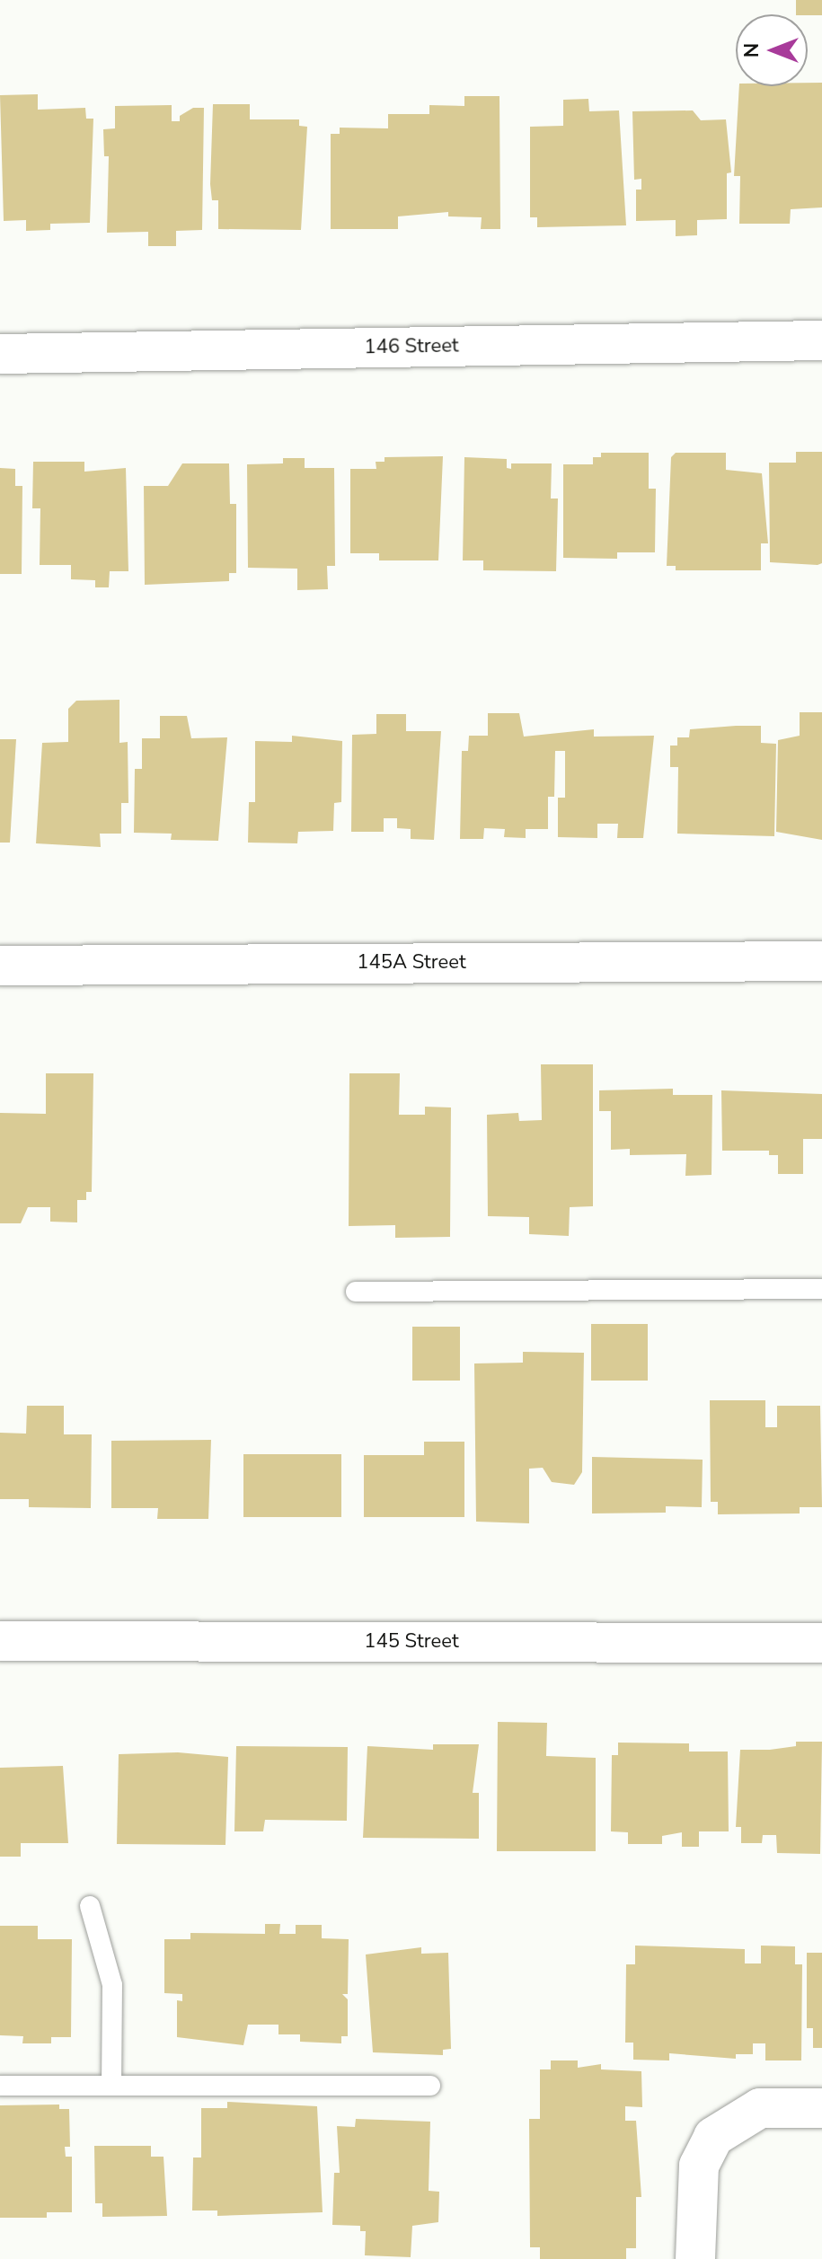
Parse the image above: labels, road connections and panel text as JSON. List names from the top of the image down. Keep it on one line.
{"streets":{"street":["146 Street","145A Street","145 Street"]},"north":"left"}
